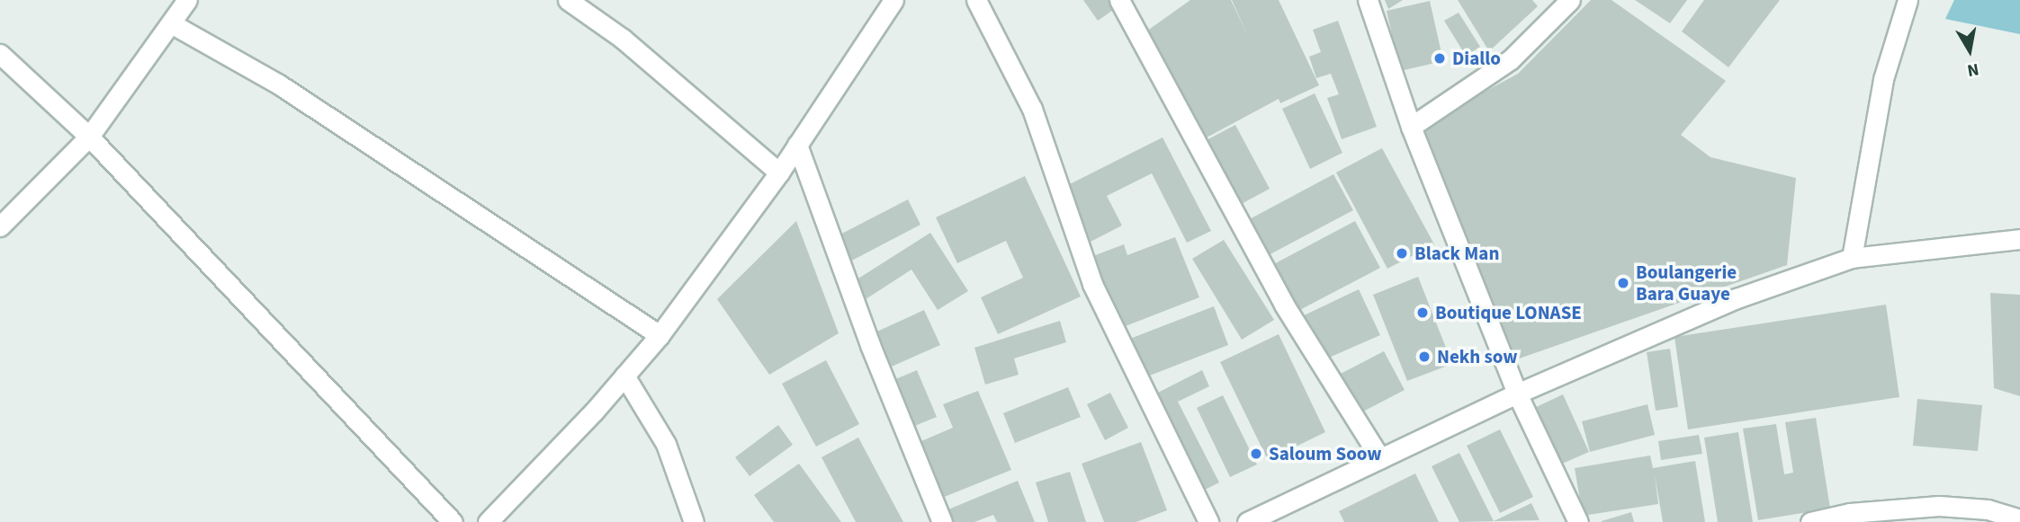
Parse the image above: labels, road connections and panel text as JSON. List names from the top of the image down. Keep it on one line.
{"places":["Diallo","Black Man","Boulangerie Bara Guaye","Boutique LONASE","Nekh sow","Saloum Soow"],"north":"bottom"}
